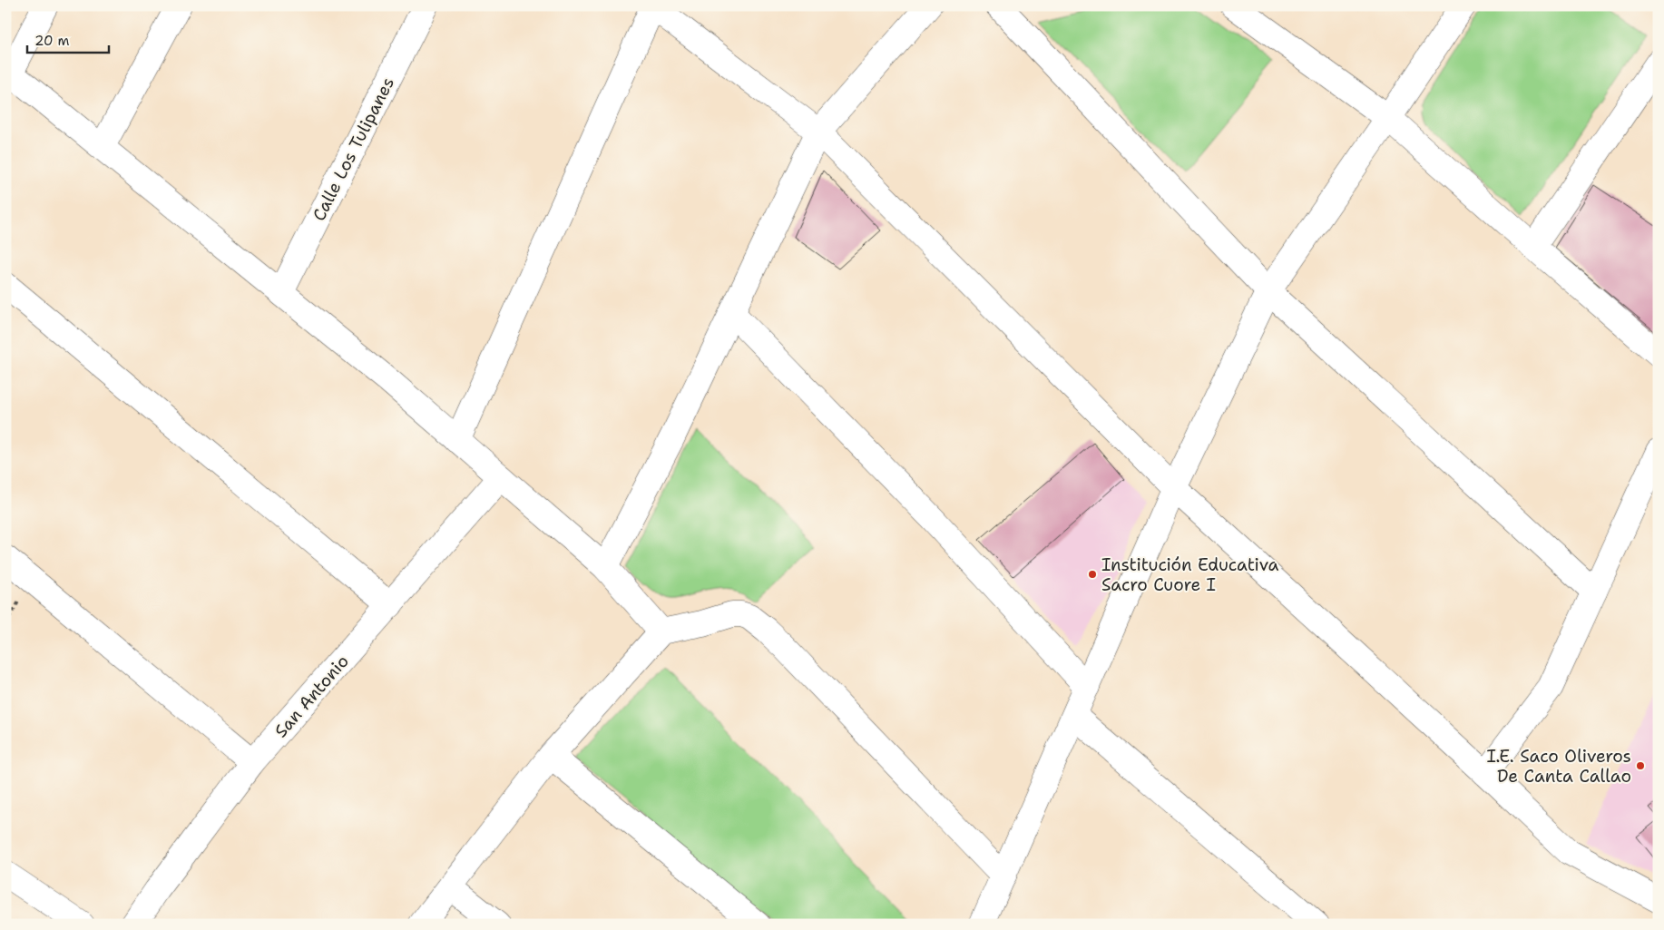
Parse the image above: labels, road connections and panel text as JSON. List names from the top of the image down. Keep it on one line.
{"streets":{"street":["Calle Los Tulipanes","San Antonio"]},"places":["Institución Educativa Sacro Cuore I","I.E. Saco Oliveros De Canta Callao"],"scale_bar":"20 m"}
